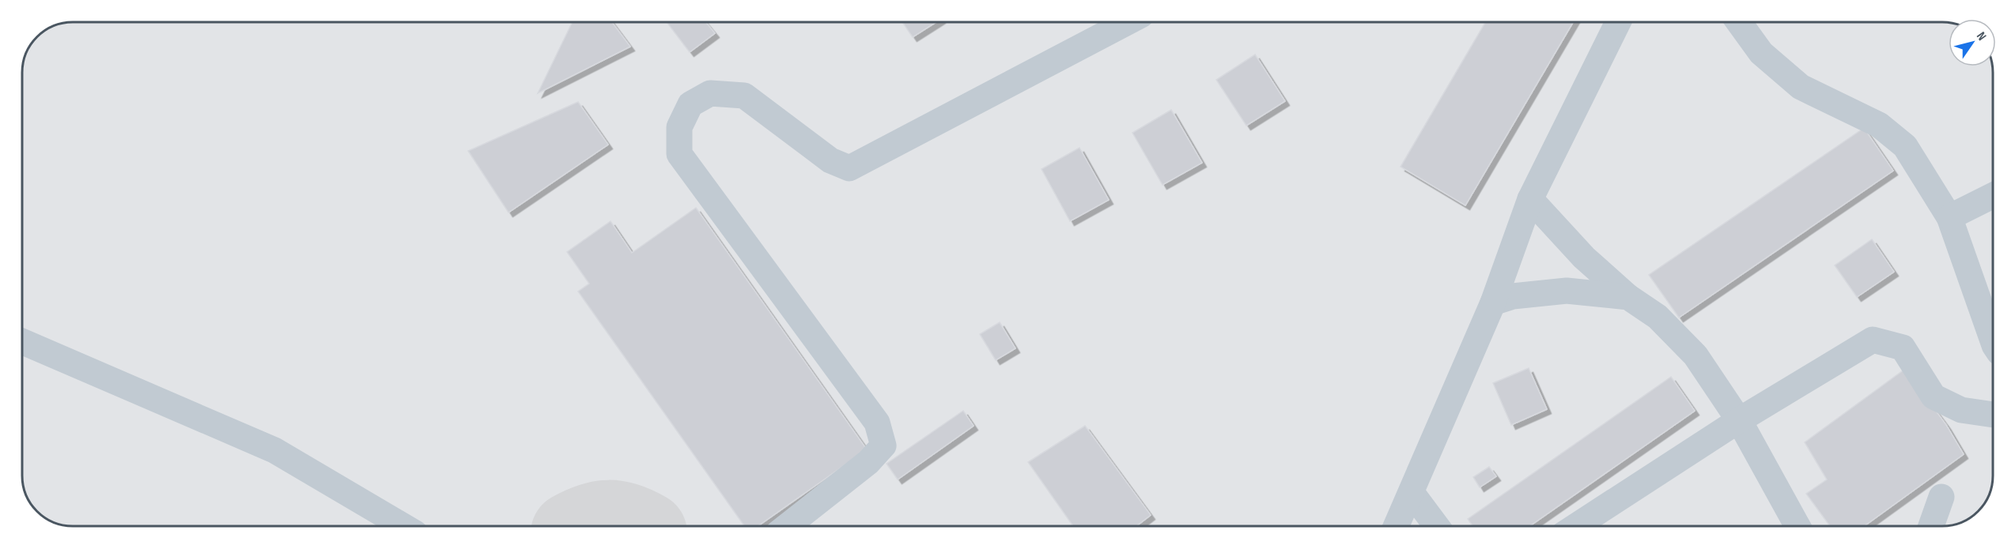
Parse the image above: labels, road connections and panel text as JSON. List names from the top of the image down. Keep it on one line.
{"north":"top right"}
